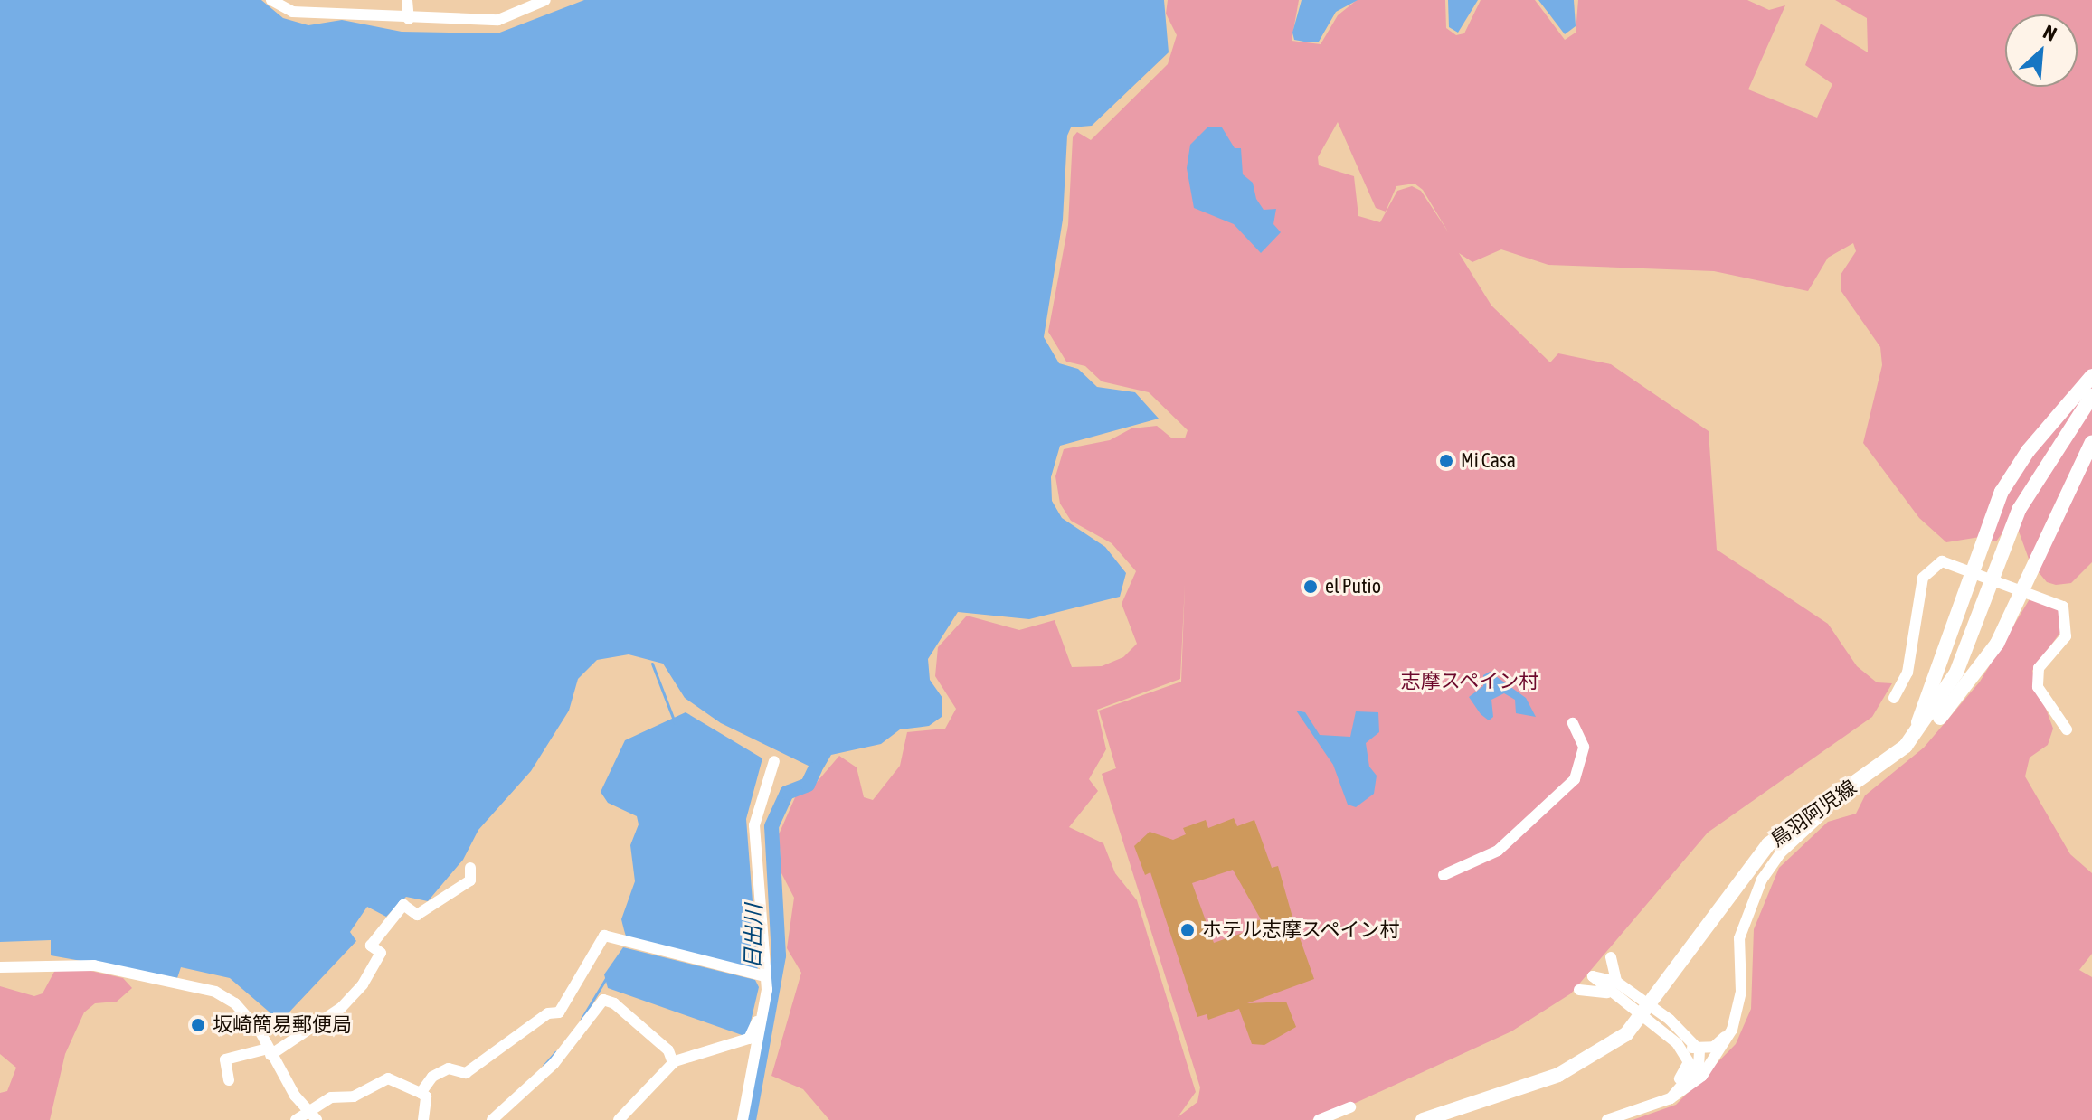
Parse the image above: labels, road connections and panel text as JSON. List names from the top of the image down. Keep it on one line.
{"streets":{"main road":["鳥羽阿児線"]},"water":["日出川"],"parks":["志摩スペイン村"],"places":["Mi Casa","el Putio","ホテル志摩スペイン村","坂崎簡易郵便局"],"north":"top right"}
